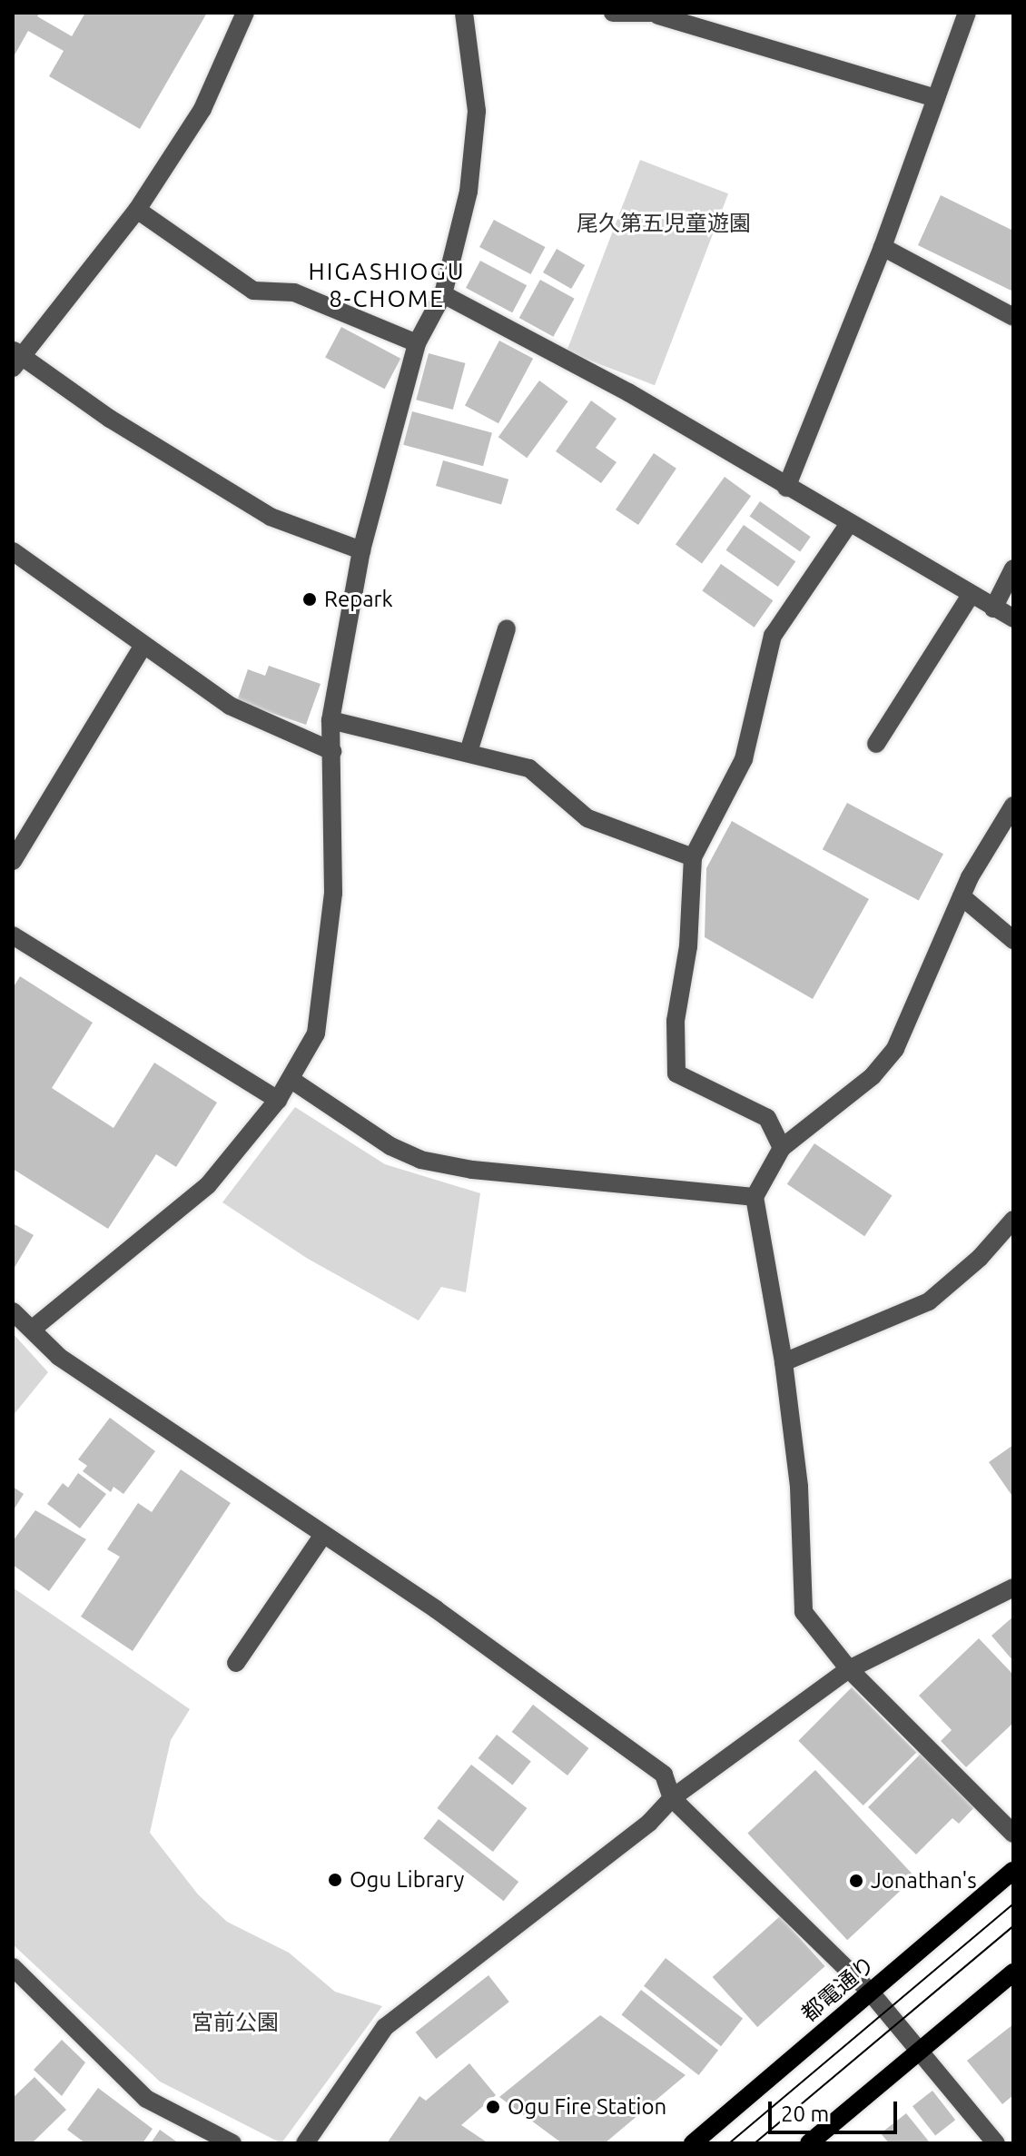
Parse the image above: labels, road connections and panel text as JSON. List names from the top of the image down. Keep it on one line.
{"streets":{"main road":["都電通り"]},"districts":["HIGASHIOGU 8-CHOME"],"parks":["尾久第五児童遊園","宮前公園"],"places":["Repark","Ogu Library","Jonathan's","Ogu Fire Station"],"scale_bar":"20 m"}
